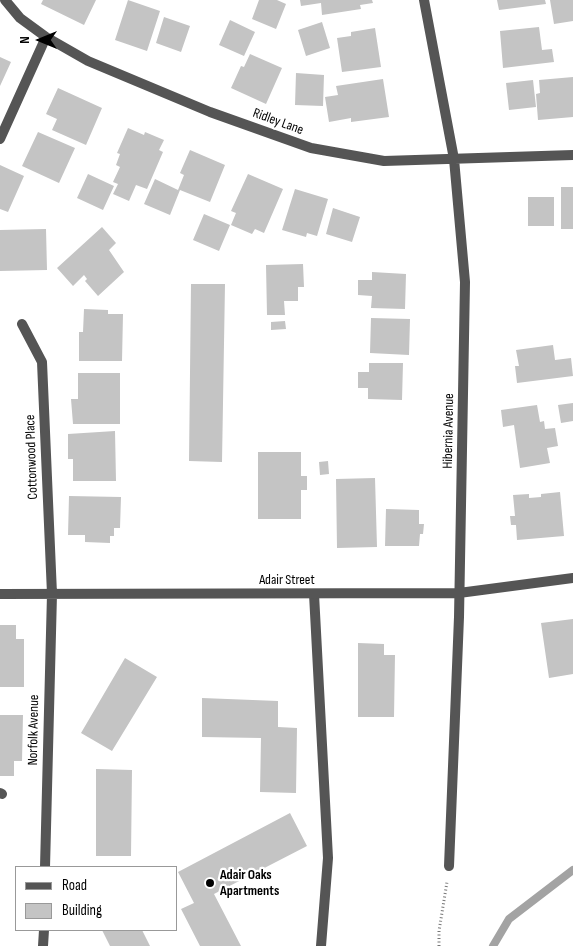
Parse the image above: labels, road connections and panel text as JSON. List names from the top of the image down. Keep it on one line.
{"streets":{"street":["Ridley Lane","Hibernia Avenue","Cottonwood Place","Adair Street","Norfolk Avenue"]},"crossings":[["Ridley Lane","Hibernia Avenue"],["Hibernia Avenue","Adair Street"],["Cottonwood Place","Adair Street"],["Cottonwood Place","Norfolk Avenue"],["Adair Street","Norfolk Avenue"]],"places":["Adair Oaks Apartments"],"legend":["Road","Building"],"north":"left"}
